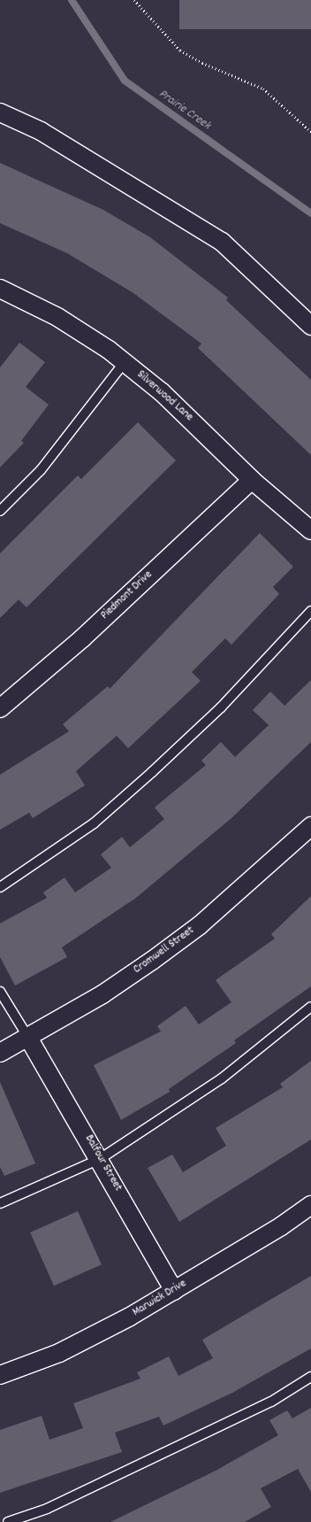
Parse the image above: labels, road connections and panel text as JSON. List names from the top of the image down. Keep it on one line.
{"streets":{"street":["Silverwood Lane","Piedmont Drive","Cromwell Street","Balfour Street","Marwick Drive"]},"crossings":[["Silverwood Lane","Piedmont Drive"],["Cromwell Street","Balfour Street"],["Balfour Street","Marwick Drive"]],"water":["Prairie Creek"]}
